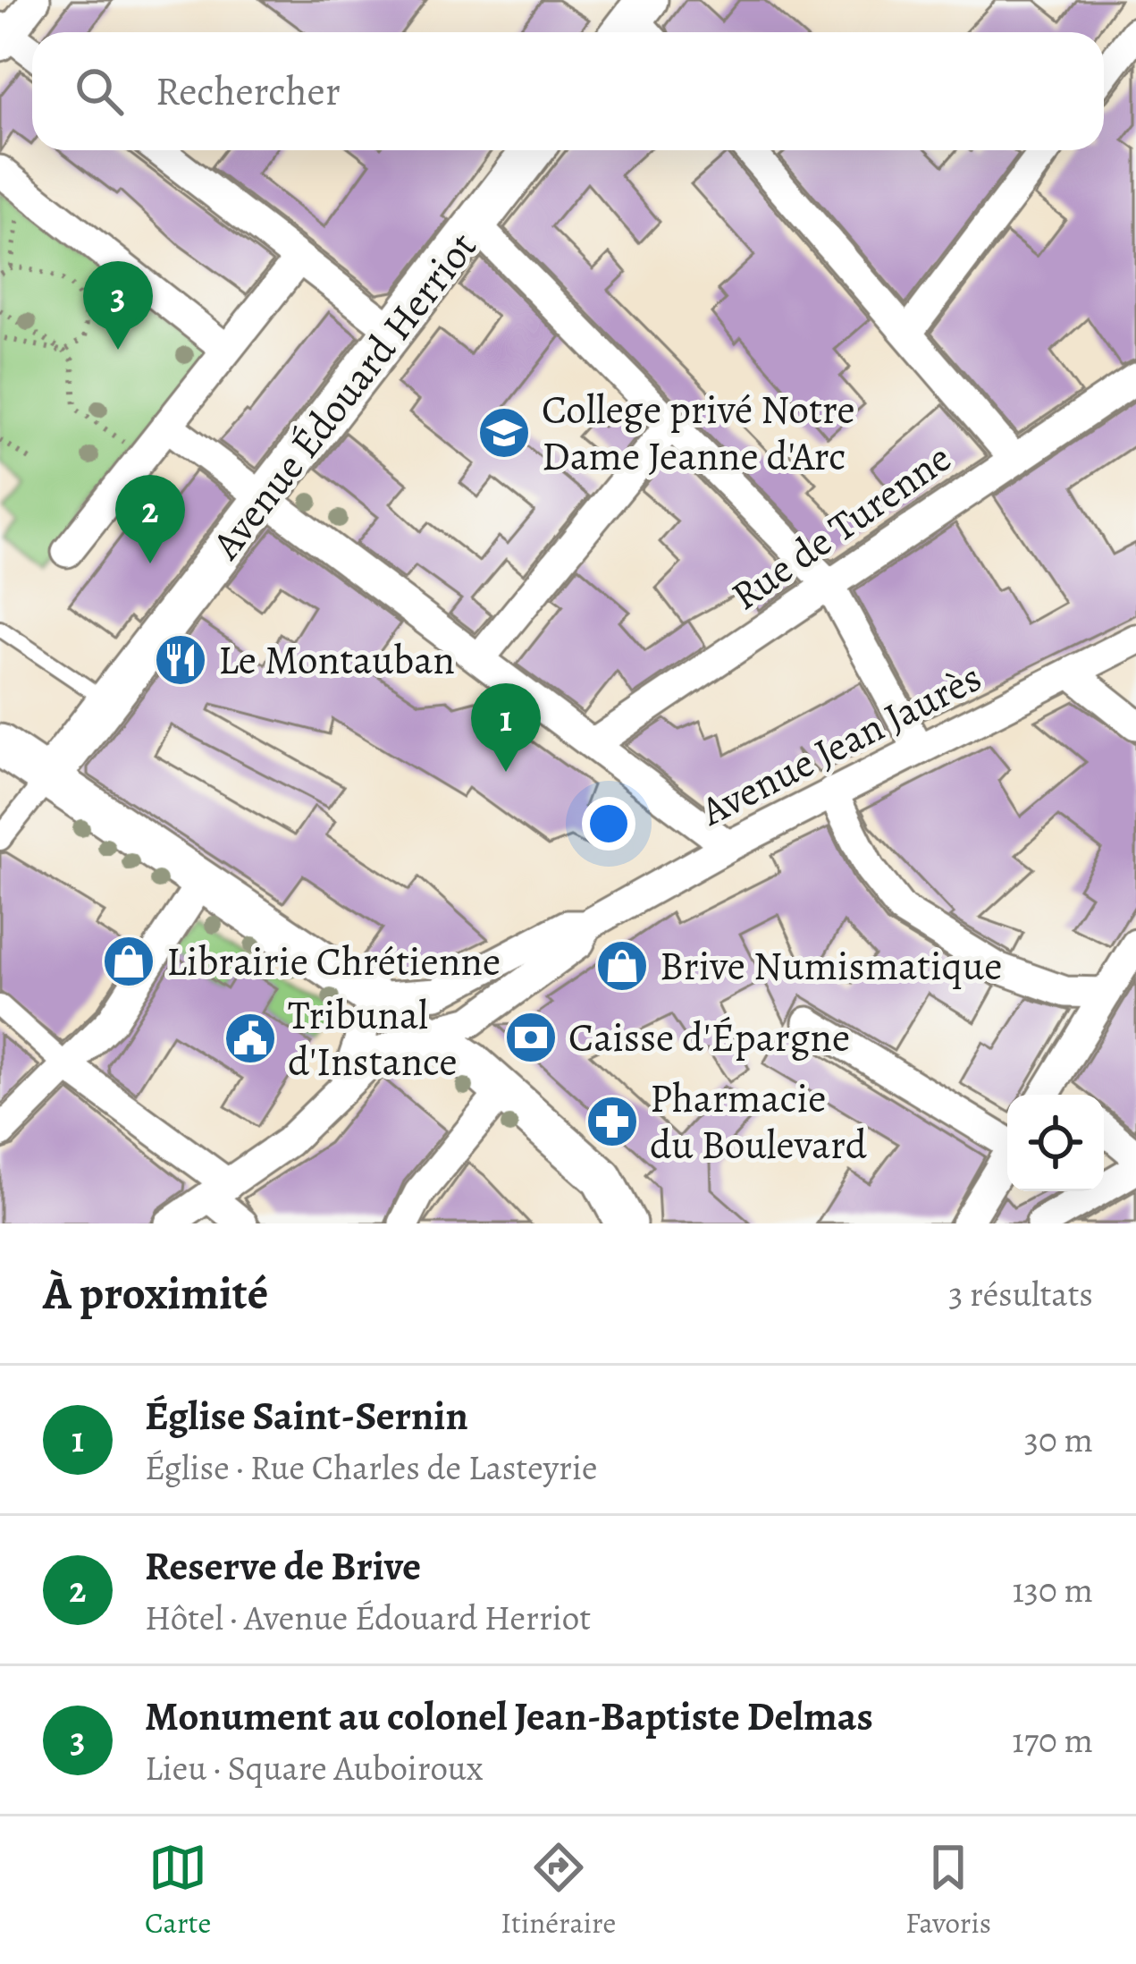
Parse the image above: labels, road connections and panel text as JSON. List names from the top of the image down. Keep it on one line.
{"streets":{"main road":["Avenue Édouard Herriot"],"street":["Rue de Turenne","Avenue Jean Jaurès"]},"places":{"school or university":["College privé Notre Dame Jeanne d'Arc"],"restaurant":["Le Montauban"],"shop":["Librairie Chrétienne","Brive Numismatique"],"bank":["Caisse d'Épargne"],"public building":["Tribunal d'Instance"],"pharmacy":["Pharmacie du Boulevard"]},"page":{"search":"Rechercher","pins":["3","2","1"],"heading":["À proximité","3 résultats"],"list":[{"mark":"1","name":"Église Saint-Sernin","note":"Église · Rue Charles de Lasteyrie","value":"30 m"},{"mark":"2","name":"Reserve de Brive","note":"Hôtel · Avenue Édouard Herriot","value":"130 m"},{"mark":"3","name":"Monument au colonel Jean-Baptiste Delmas","note":"Lieu · Square Auboiroux","value":"170 m"}],"nav":["Carte","Itinéraire","Favoris"]}}
